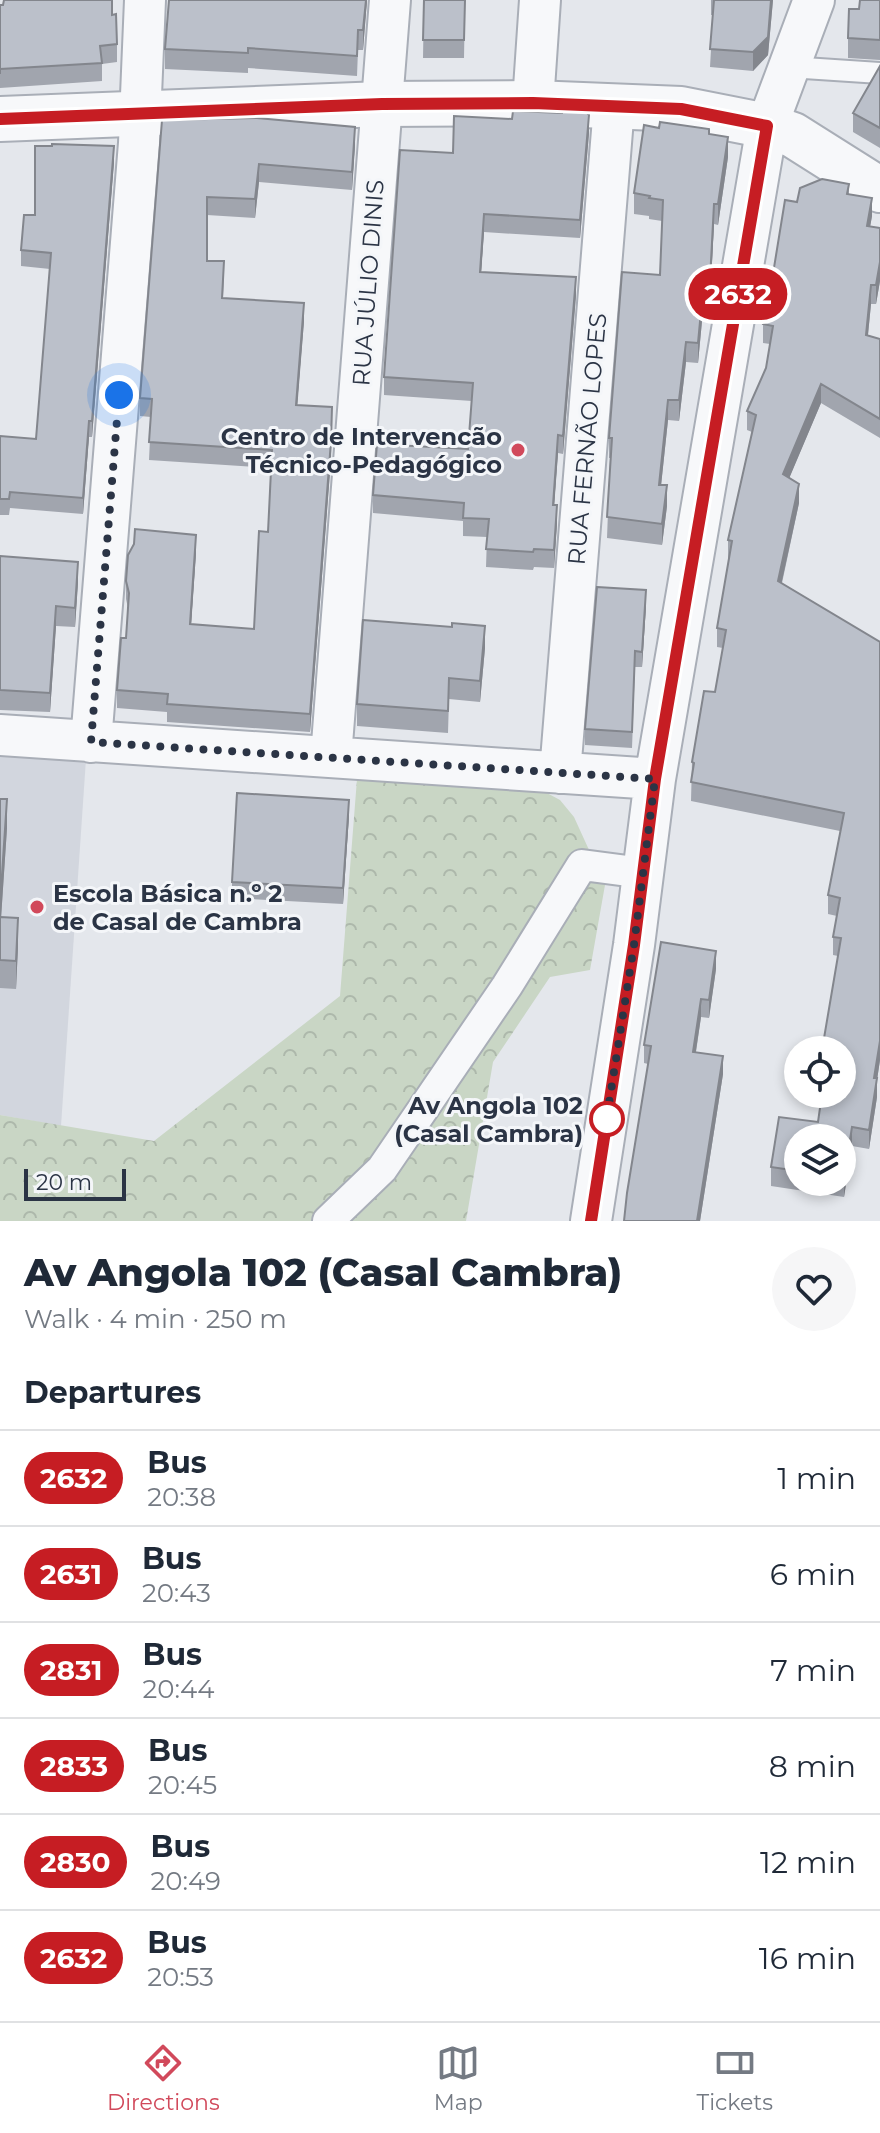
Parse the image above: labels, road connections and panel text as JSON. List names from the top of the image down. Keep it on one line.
{"streets":{"street":["RUA JÚLIO DINIS","RUA FERNÃO LOPES"]},"places":["Centro de Intervencão Técnico-Pedagógico","Escola Básica n.º 2 de Casal de Cambra","Av Angola 102 (Casal Cambra)"],"lines":["bus line 2632"],"scale_bar":"20 m","page":{"on_map":"2632","scale":"20 m","heading":[["Av Angola 102 (Casal Cambra)","Walk · 4 min · 250 m"],"Departures"],"list":[{"mark":"2632","name":"Bus","note":"20:38","value":"1 min"},{"mark":"2631","name":"Bus","note":"20:43","value":"6 min"},{"mark":"2831","name":"Bus","note":"20:44","value":"7 min"},{"mark":"2833","name":"Bus","note":"20:45","value":"8 min"},{"mark":"2830","name":"Bus","note":"20:49","value":"12 min"},{"mark":"2632","name":"Bus","note":"20:53","value":"16 min"}],"tabs":["Directions","Map","Tickets"]}}
